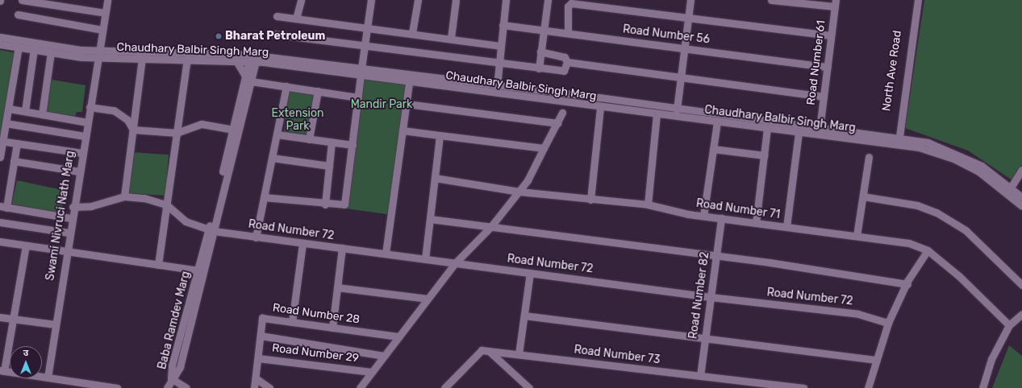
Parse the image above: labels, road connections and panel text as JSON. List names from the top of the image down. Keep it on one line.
{"streets":{"street":["Road Number 56","Chaudhary Balbir Singh Marg","Road Number 61","North Ave Road","Road Number 71","Swami Nivruci Nath Marg","Road Number 72","Road Number 82","Road Number 28","Baba Ramdev Marg","Road Number 29","Road Number 73"]},"crossings":[["Road Number 56","Road Number 61"],["Chaudhary Balbir Singh Marg","Road Number 61"],["Chaudhary Balbir Singh Marg","North Ave Road"],["Chaudhary Balbir Singh Marg","Swami Nivruci Nath Marg"],["Chaudhary Balbir Singh Marg","Baba Ramdev Marg"],["Road Number 71","Road Number 82"],["Road Number 72","Road Number 82"],["Road Number 72","Baba Ramdev Marg"],["Road Number 82","Road Number 73"],["Road Number 28","Road Number 29"]],"parks":["Mandir Park","Extension Park"],"places":["Bharat Petroleum"],"north":"top"}
